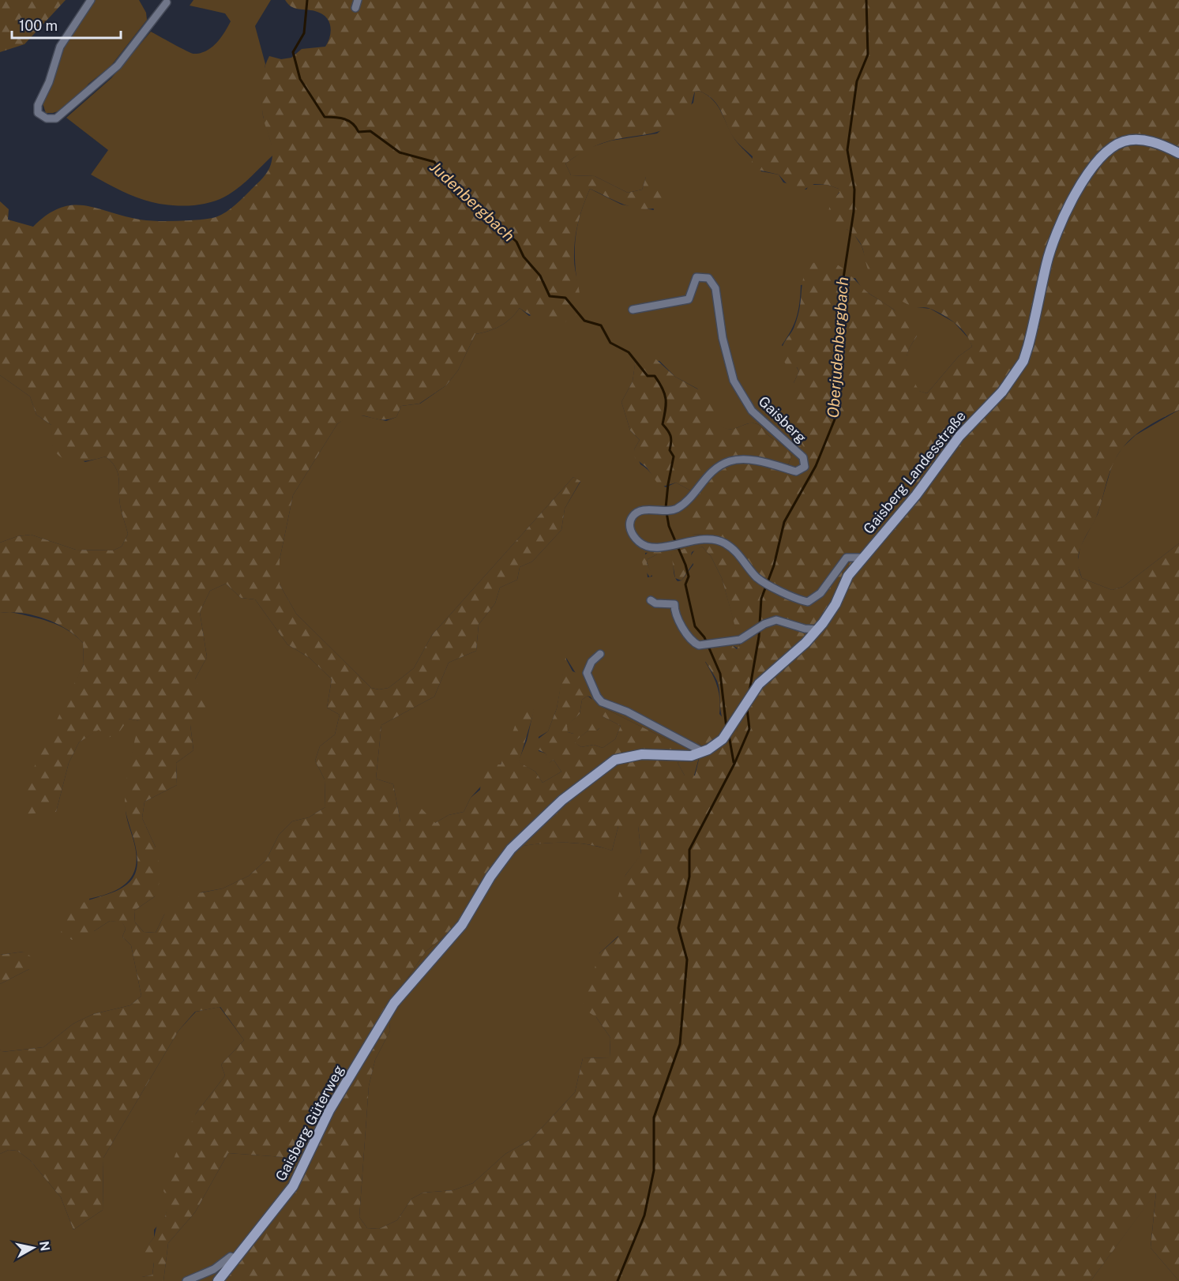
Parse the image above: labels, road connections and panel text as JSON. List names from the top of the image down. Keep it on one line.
{"streets":{"main road":["Gaisberg Landesstraße","Gaisberg Güterweg"],"street":["Gaisberg"]},"crossings":[["Gaisberg","Gaisberg Landesstraße"],["Gaisberg Landesstraße","Gaisberg Güterweg"]],"water":["Judenbergbach","Oberjudenbergbach"],"scale_bar":"100 m","north":"right"}
